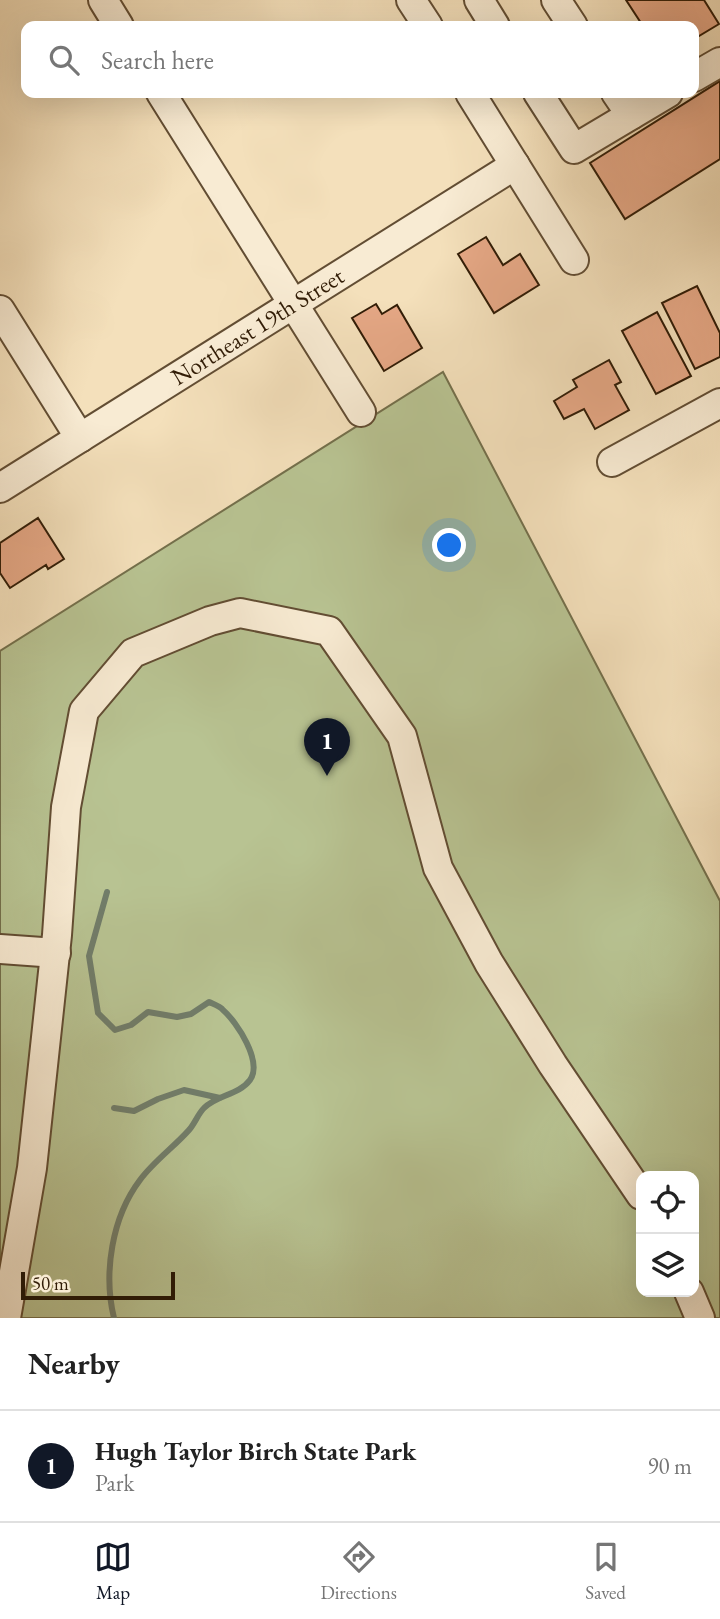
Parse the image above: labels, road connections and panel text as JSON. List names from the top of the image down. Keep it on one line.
{"streets":{"street":["Northeast 19th Street"]},"scale_bar":"50 m","page":{"search":"Search here","pins":"1","scale":"50 m","heading":"Nearby","list":[{"mark":"1","name":"Hugh Taylor Birch State Park","note":"Park","value":"90 m"}],"nav":["Map","Directions","Saved"]}}
